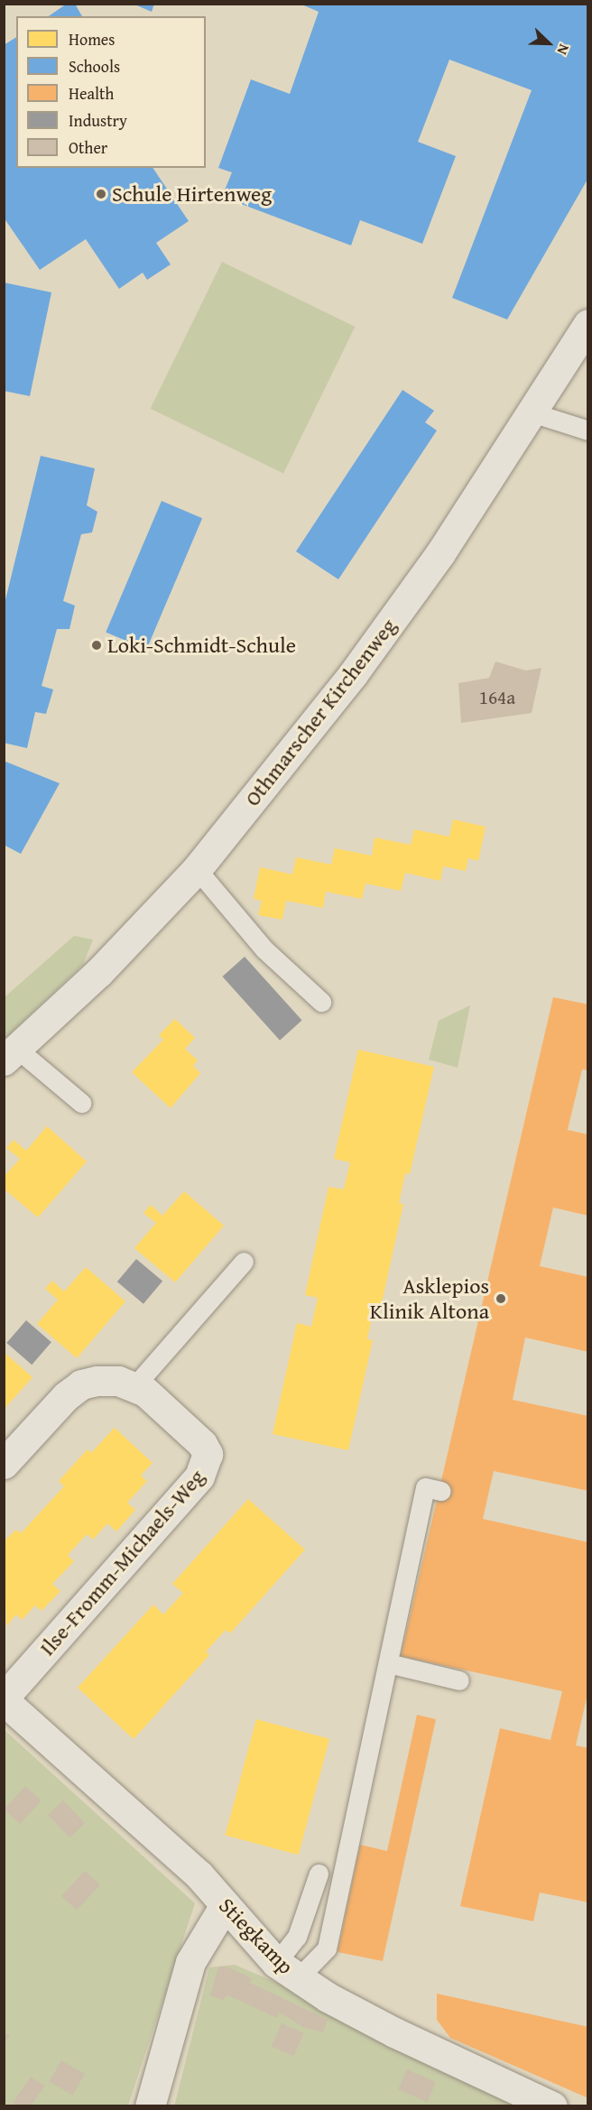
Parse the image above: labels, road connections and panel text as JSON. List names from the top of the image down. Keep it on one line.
{"streets":{"street":["Othmarscher Kirchenweg","Ilse-Fromm-Michaels-Weg","Stiegkamp"]},"crossings":[["Ilse-Fromm-Michaels-Weg","Stiegkamp"]],"places":["Schule Hirtenweg","Loki-Schmidt-Schule","Asklepios Klinik Altona"],"house_numbers":["164a"],"legend":["Homes","Schools","Health","Industry","Other"],"north":"bottom right"}
